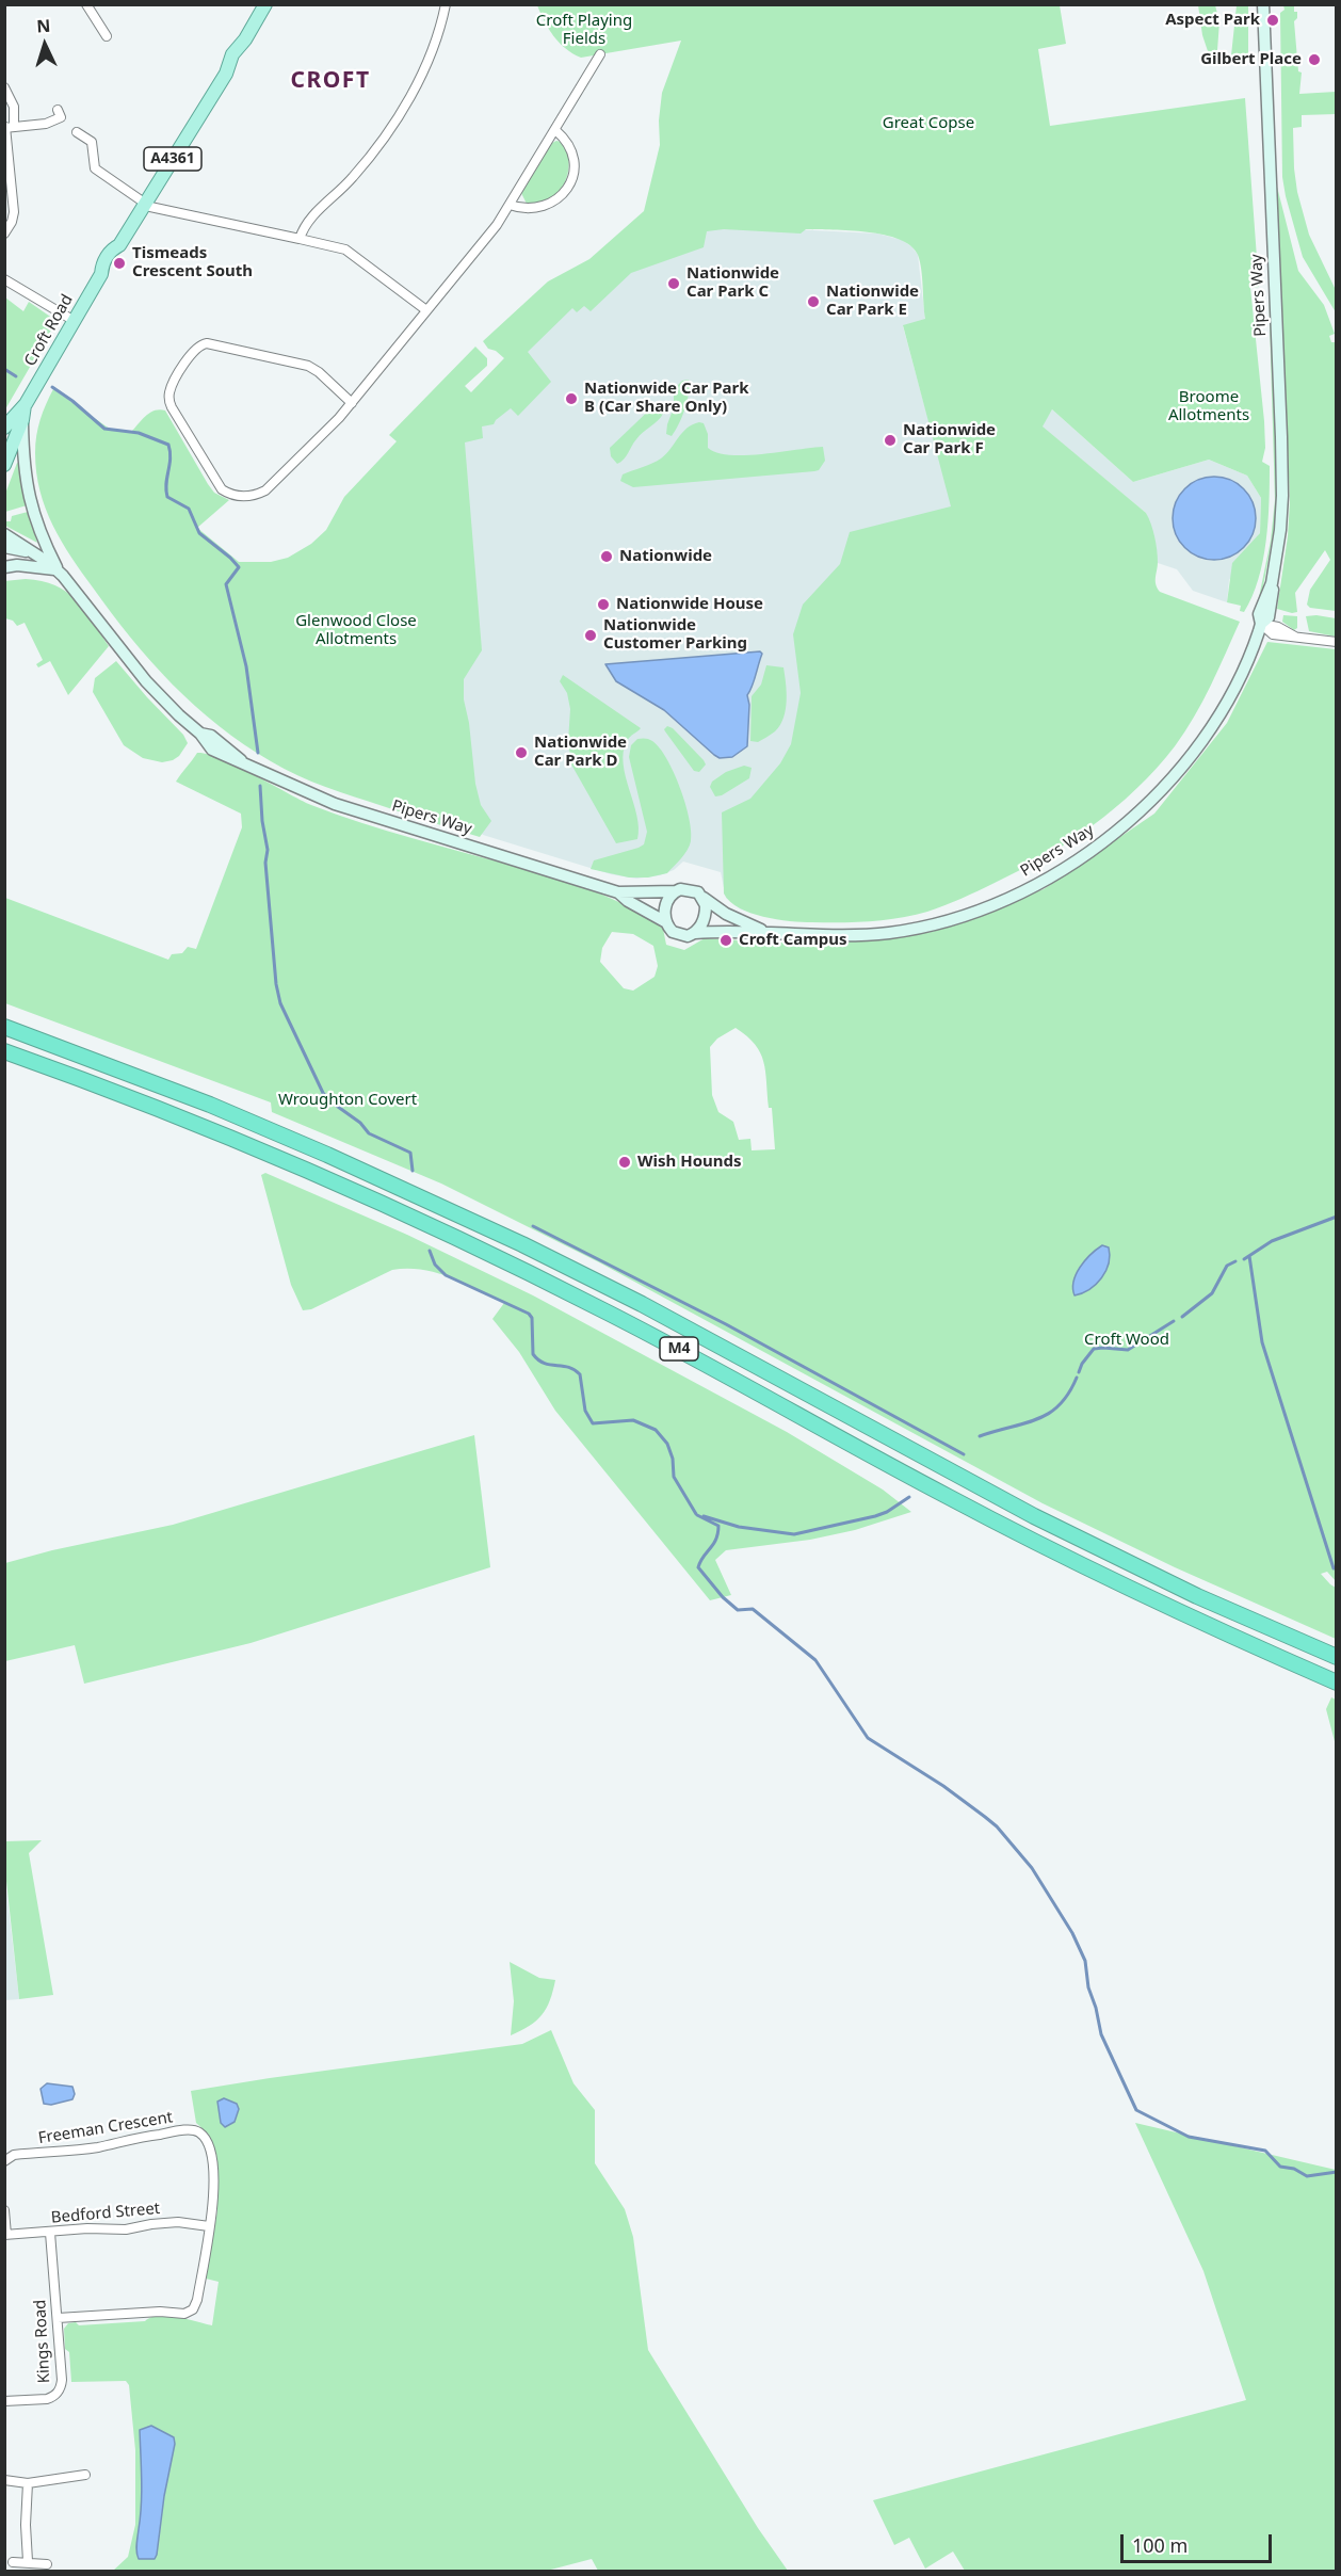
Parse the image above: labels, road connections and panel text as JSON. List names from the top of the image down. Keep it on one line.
{"streets":{"highway":["M4"],"main road":["A4361","Pipers Way","Croft Road"],"street":["Freeman Crescent","Bedford Street","Kings Road"]},"crossings":[["Freeman Crescent","Bedford Street"],["Freeman Crescent","Kings Road"],["Bedford Street","Kings Road"]],"districts":["CROFT"],"parks":["Croft Playing Fields","Great Copse","Broome Allotments","Glenwood Close Allotments","Wroughton Covert","Croft Wood"],"places":["Aspect Park","Gilbert Place","Tismeads Crescent South","Nationwide Car Park C","Nationwide Car Park E","Nationwide Car Park B (Car Share Only)","Nationwide Car Park F","Nationwide","Nationwide House","Nationwide Customer Parking","Nationwide Car Park D","Croft Campus","Wish Hounds"],"scale_bar":"100 m","north":"top"}
